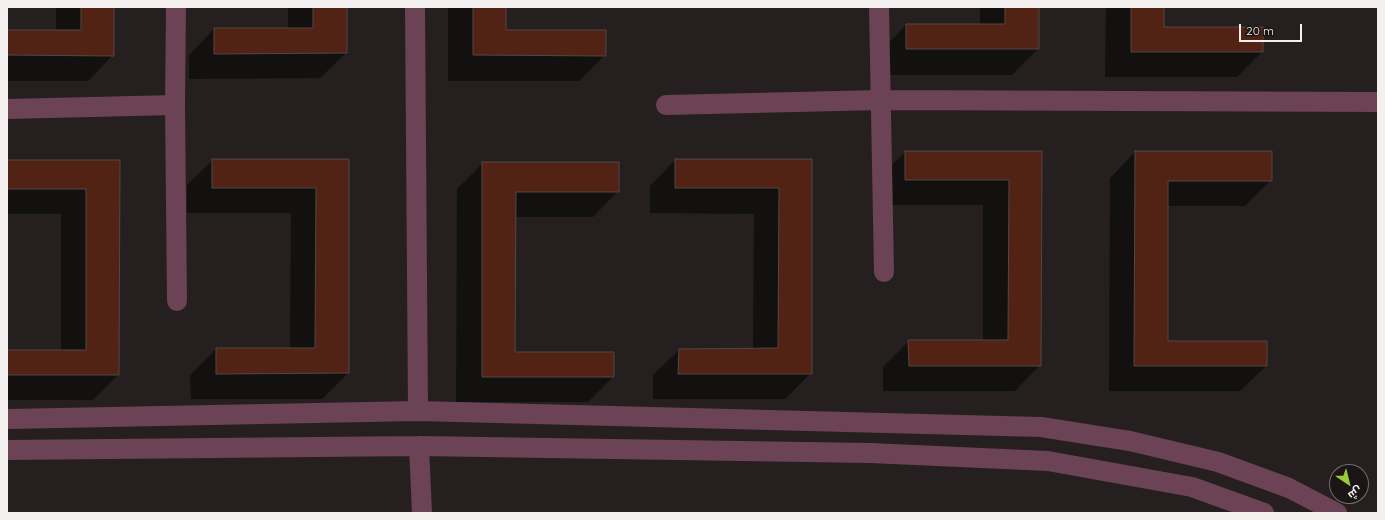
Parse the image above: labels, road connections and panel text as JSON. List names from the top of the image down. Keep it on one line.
{"scale_bar":"20 m","north":"bottom right"}
